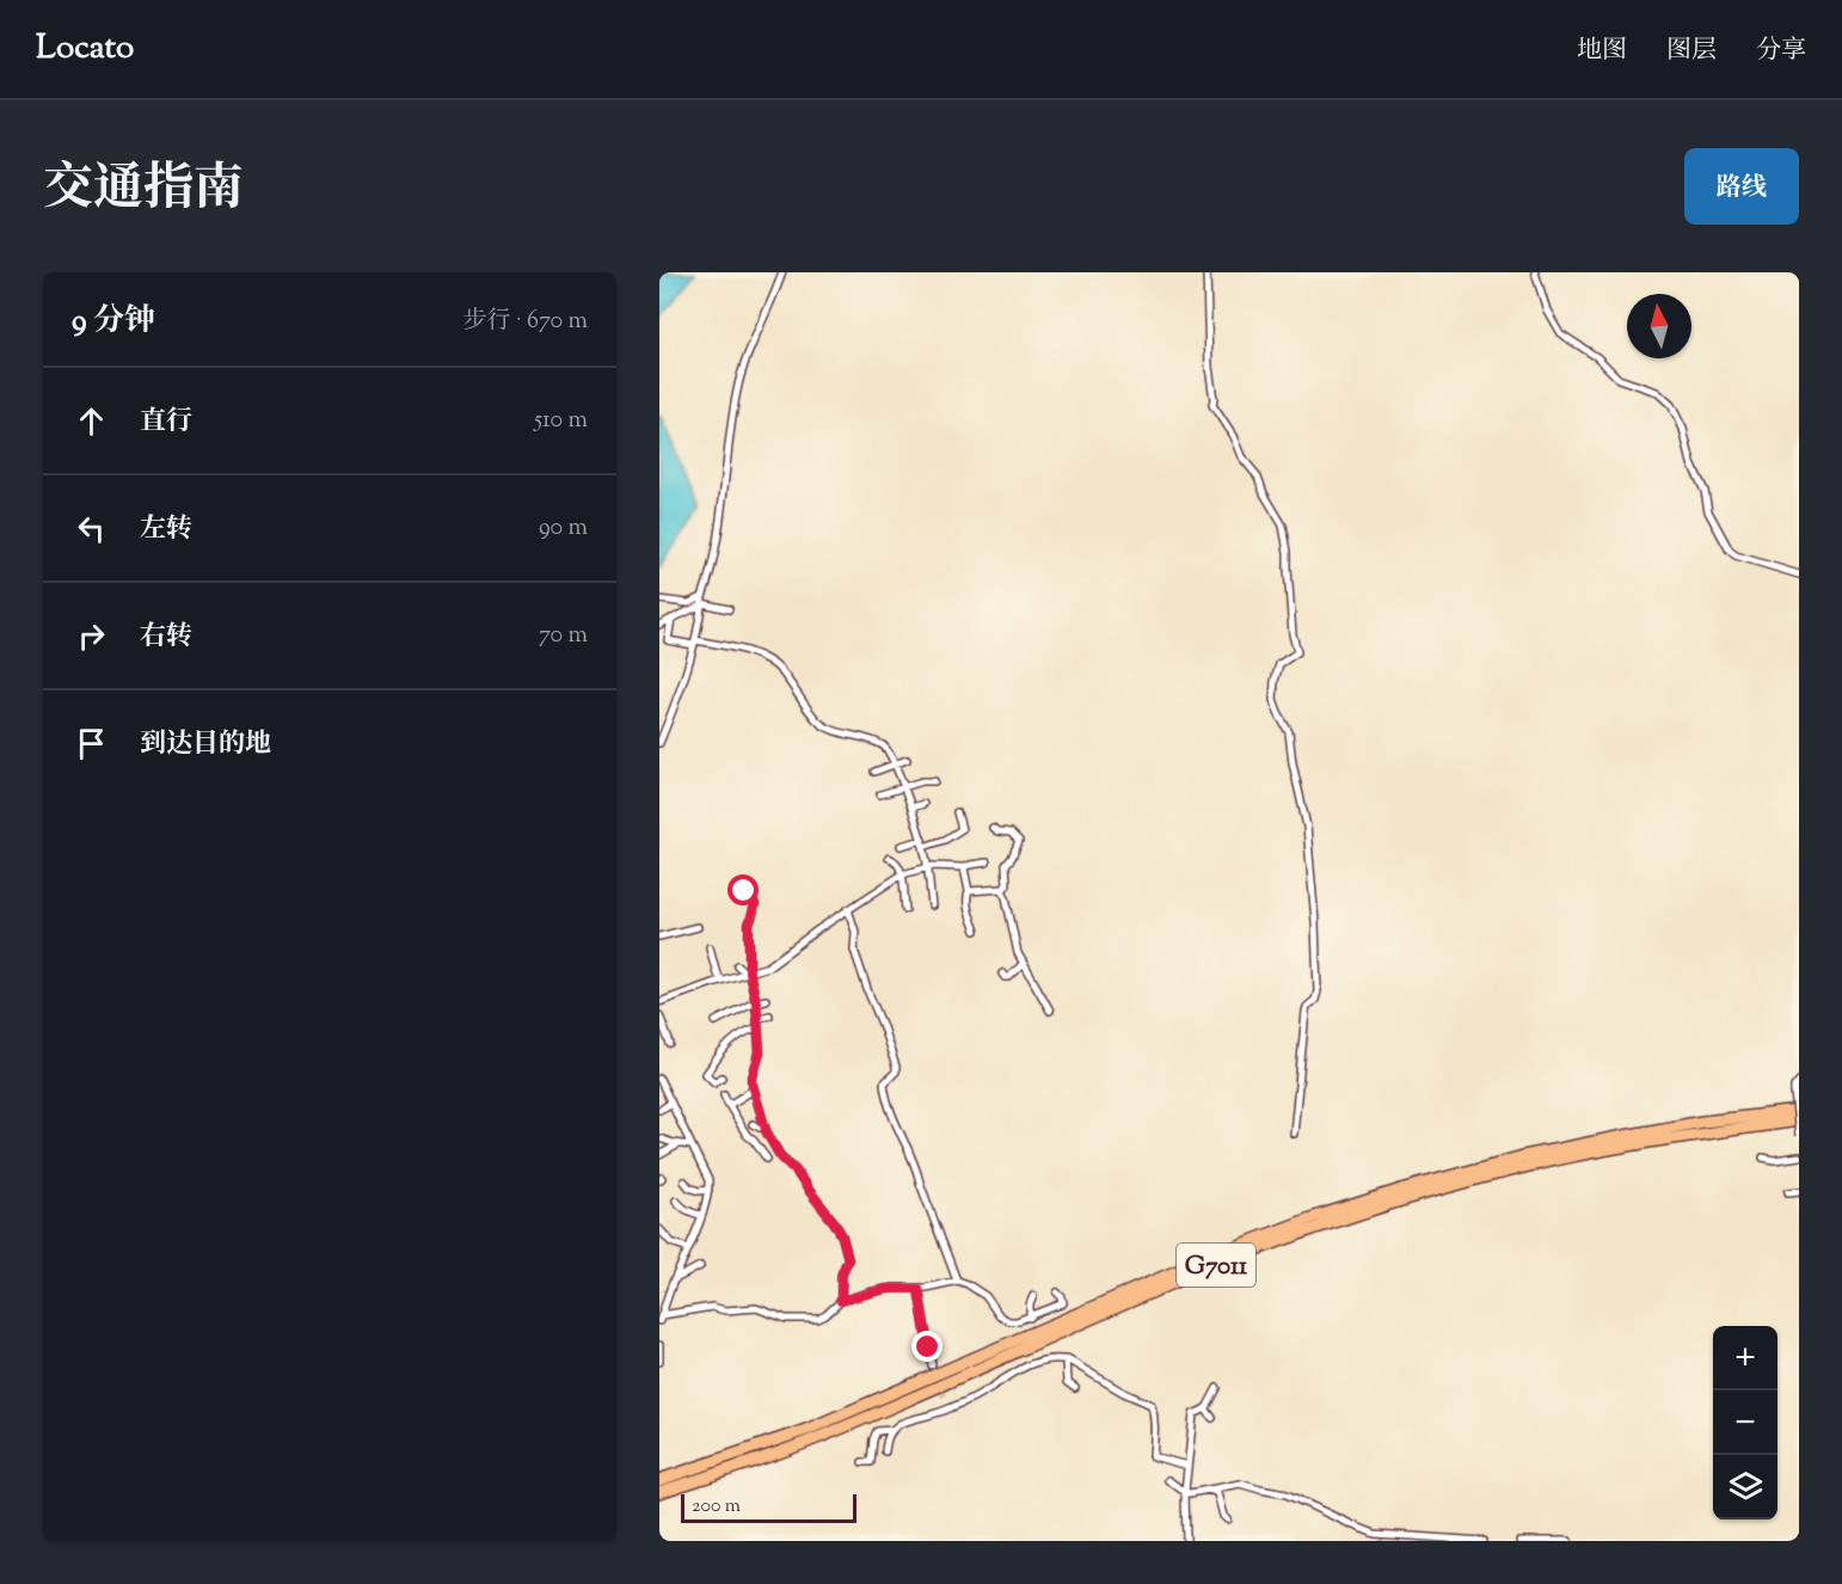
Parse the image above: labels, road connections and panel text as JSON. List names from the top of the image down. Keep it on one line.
{"streets":{"highway":["G7011"]},"scale_bar":"200 m","north":"top","page":{"header":"Locato","nav":["地图","图层","分享"],"title":"交通指南","buttons":"路线","heading":["9 分钟","步行 · 670 m"],"list":[["直行","510 m"],["左转","90 m"],["右转","70 m"],"到达目的地"],"map_buttons":["+","−"],"scale":"200 m"}}
